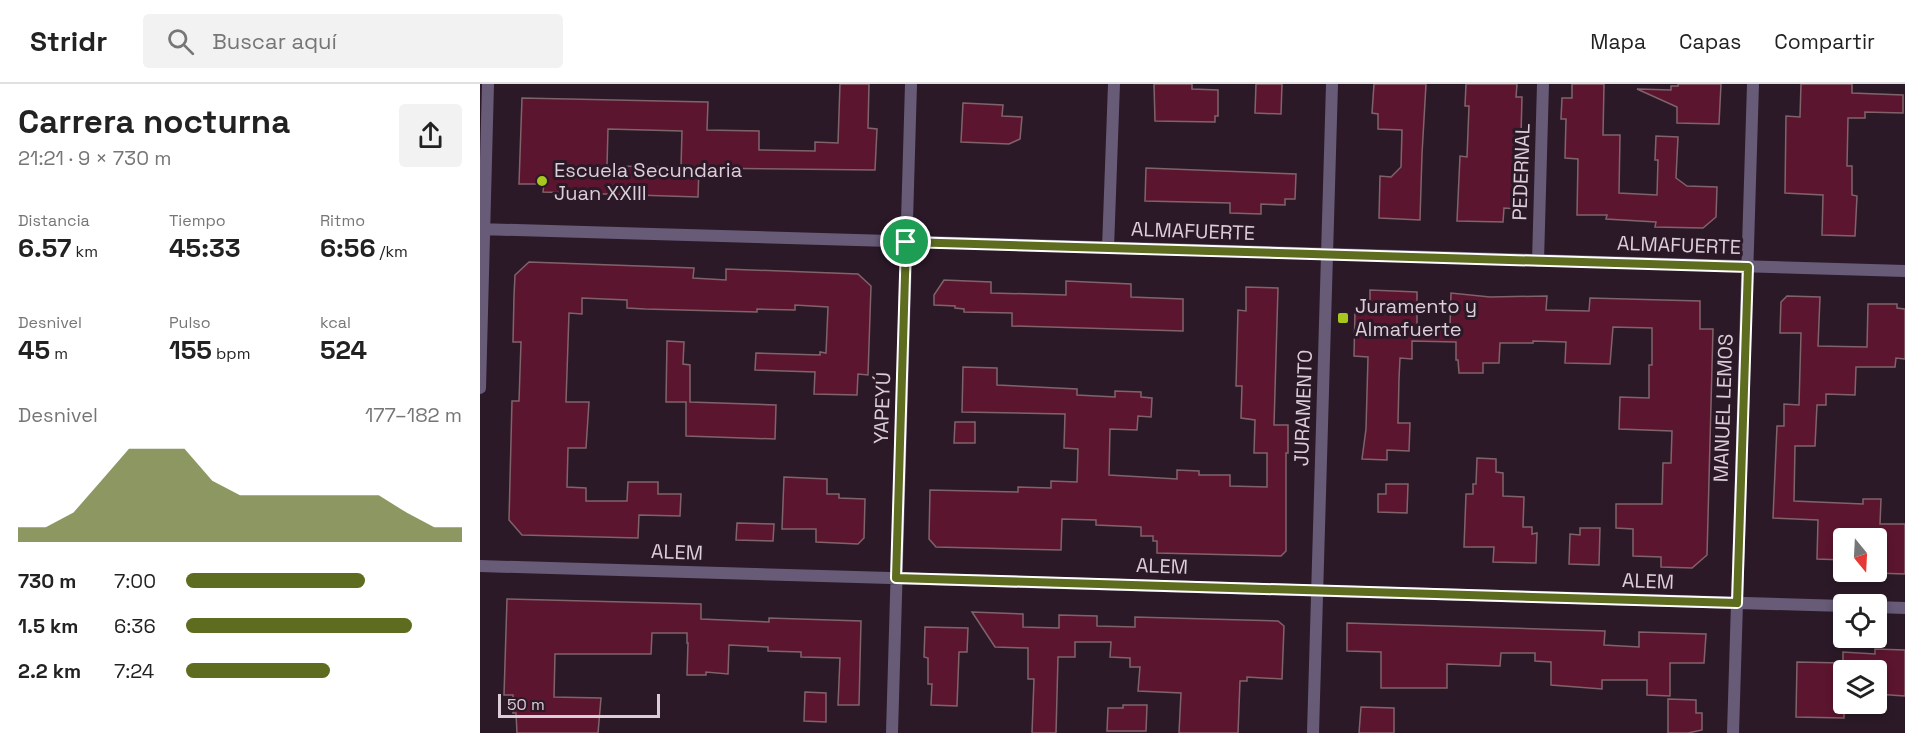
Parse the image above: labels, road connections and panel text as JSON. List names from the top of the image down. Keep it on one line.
{"streets":{"street":["PEDERNAL","ALMAFUERTE","YAPEYÚ","JURAMENTO","MANUEL LEMOS","ALEM"]},"crossings":[["PEDERNAL","ALMAFUERTE"],["ALMAFUERTE","YAPEYÚ"],["ALMAFUERTE","JURAMENTO"],["ALMAFUERTE","MANUEL LEMOS"],["YAPEYÚ","ALEM"],["JURAMENTO","ALEM"],["MANUEL LEMOS","ALEM"]],"places":{"other":["Escuela Secundaria Juan XXIII"],"transit":["Juramento y Almafuerte"]},"scale_bar":"50 m","north":"bottom","page":{"header":"Stridr","search":"Buscar aquí","nav":["Mapa","Capas","Compartir"],"heading":["Carrera nocturna","21:21 · 9 × 730 m"],"stats":[["Distancia","6.57 km"],["Tiempo","45:33"],["Ritmo","6:56 /km"],["Desnivel","45 m"],["Pulso","155 bpm"],["kcal","524"]],"chart":["Desnivel","177–182 m"],"list":[{"name":"730 m","note":"7:00"},{"name":"1.5 km","note":"6:36"},{"name":"2.2 km","note":"7:24"}],"scale":"50 m"}}
